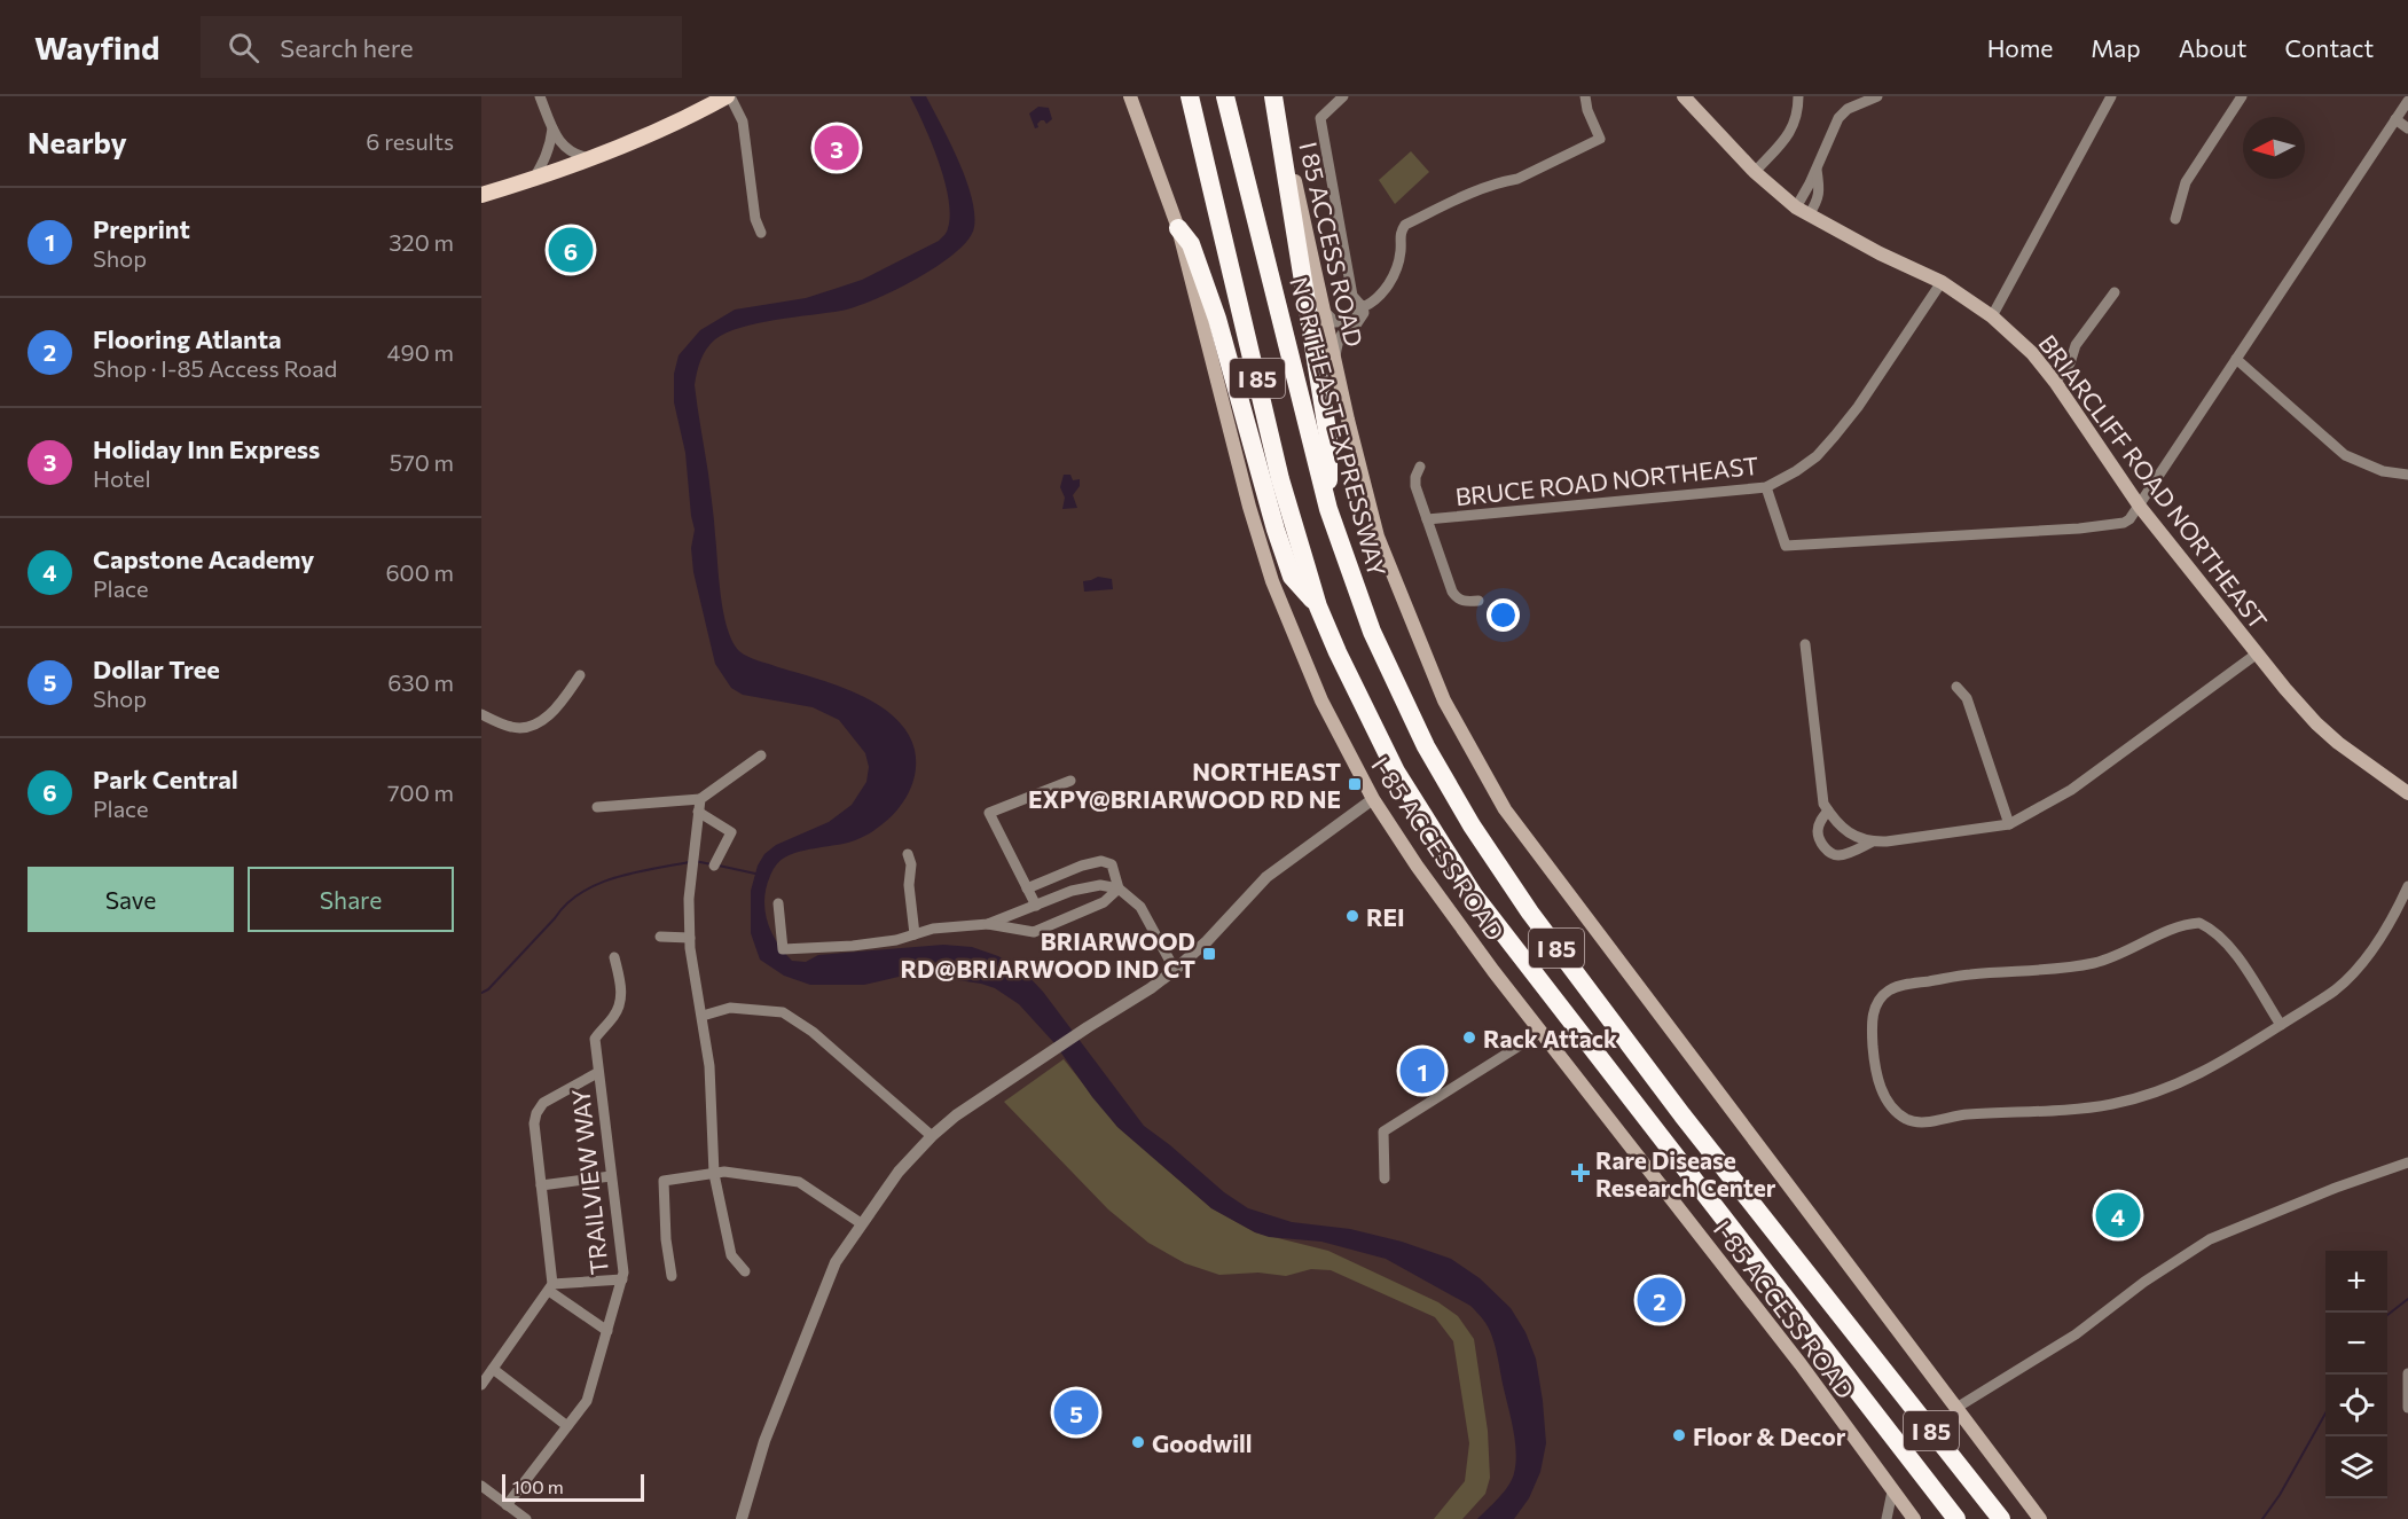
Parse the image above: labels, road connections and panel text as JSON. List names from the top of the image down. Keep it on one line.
{"streets":{"highway":["I 85","NORTHEAST EXPRESSWAY"],"main road":["I 85 ACCESS ROAD","BRIARCLIFF ROAD NORTHEAST","I-85 ACCESS ROAD"],"street":["BRUCE ROAD NORTHEAST","TRAILVIEW WAY"]},"crossings":[["BRUCE ROAD NORTHEAST","BRIARCLIFF ROAD NORTHEAST"]],"places":{"transit":["NORTHEAST EXPY@BRIARWOOD RD NE","BRIARWOOD RD@BRIARWOOD IND CT"],"other":["REI","Rack Attack","Floor & Decor","Goodwill"],"health":["Rare Disease Research Center"]},"scale_bar":"100 m","north":"left","page":{"header":"Wayfind","search":"Search here","nav":["Home","Map","About","Contact"],"heading":["Nearby","6 results"],"pins":["3","6","1","4","2","5"],"list":[{"mark":"1","name":"Preprint","note":"Shop","value":"320 m"},{"mark":"2","name":"Flooring Atlanta","note":"Shop · I-85 Access Road","value":"490 m"},{"mark":"3","name":"Holiday Inn Express","note":"Hotel","value":"570 m"},{"mark":"4","name":"Capstone Academy","note":"Place","value":"600 m"},{"mark":"5","name":"Dollar Tree","note":"Shop","value":"630 m"},{"mark":"6","name":"Park Central","note":"Place","value":"700 m"}],"buttons":["Save","Share"],"map_buttons":["+","−"],"scale":"100 m"}}
